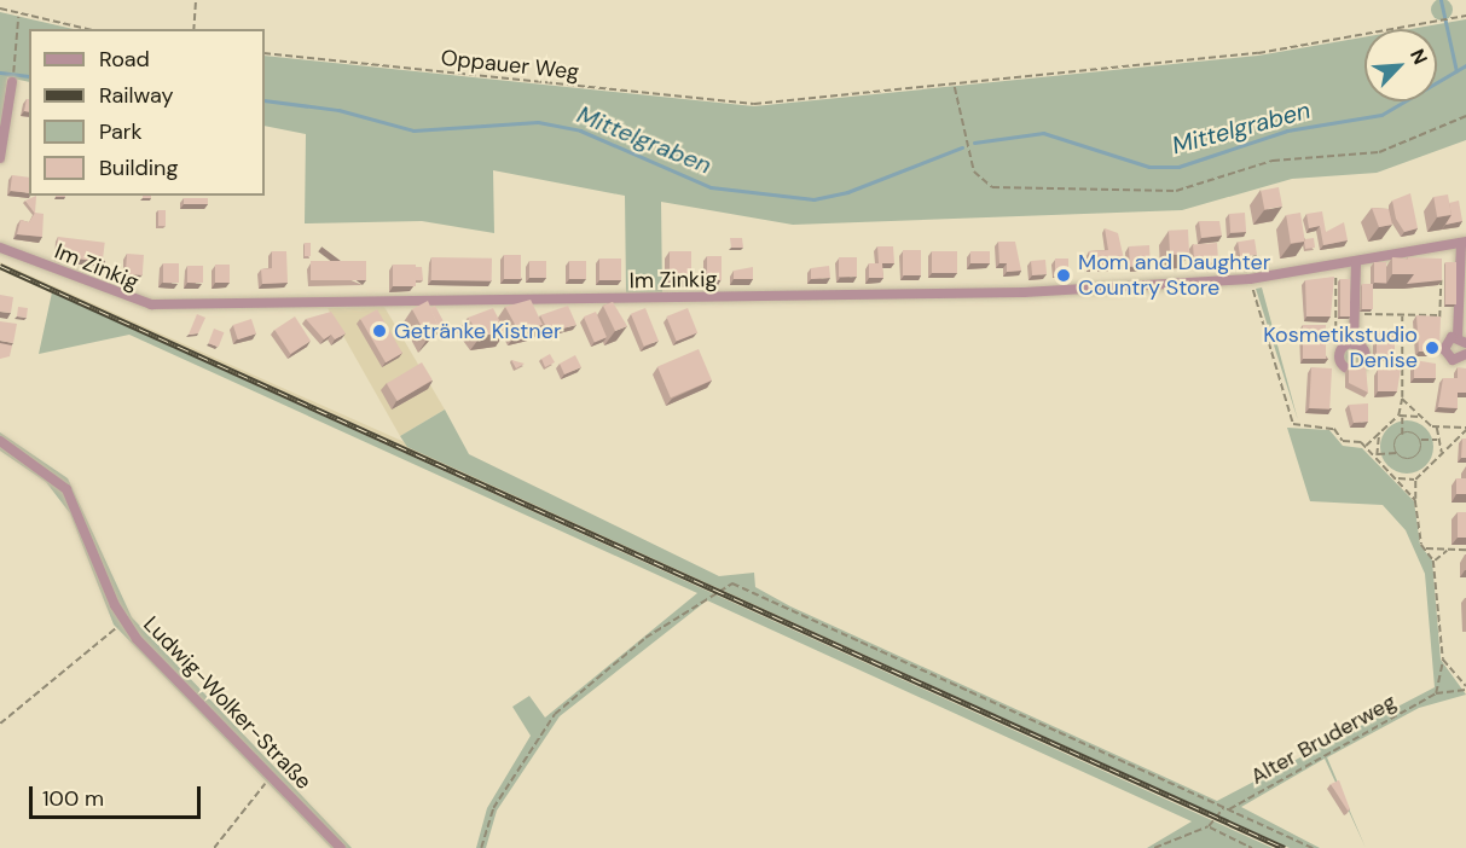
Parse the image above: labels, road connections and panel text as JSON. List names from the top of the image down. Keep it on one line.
{"streets":{"street":["Im Zinkig","Ludwig-Wolker-Straße"],"path":["Oppauer Weg","Alter Bruderweg"]},"water":["Mittelgraben"],"places":["Mom and Daughter Country Store","Getränke Kistner","Kosmetikstudio Denise"],"legend":["Road","Railway","Park","Building"],"scale_bar":"100 m","north":"top right"}
